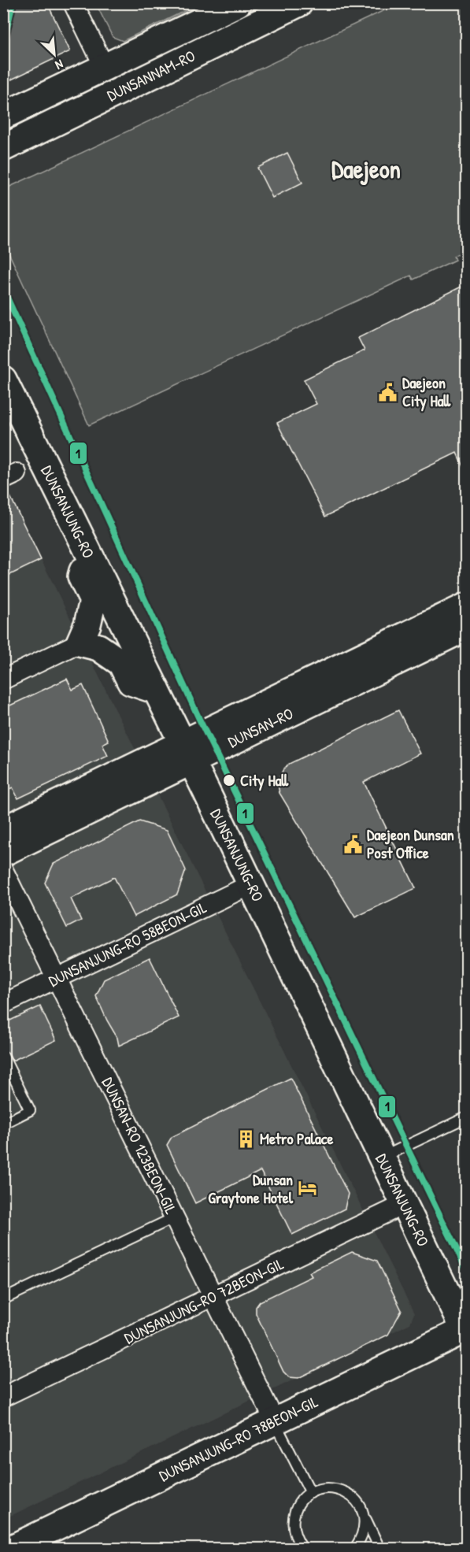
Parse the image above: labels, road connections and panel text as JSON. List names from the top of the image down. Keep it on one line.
{"streets":{"main road":["DUNSANNAM-RO","DUNSANJUNG-RO","DUNSAN-RO","DUNSANJUNG-RO 78BEON-GIL"],"street":["DUNSANJUNG-RO 58BEON-GIL","DUNSAN-RO 123BEON-GIL","DUNSANJUNG-RO 72BEON-GIL"]},"crossings":[["DUNSANJUNG-RO","DUNSAN-RO"],["DUNSANJUNG-RO","DUNSANJUNG-RO 58BEON-GIL"],["DUNSANJUNG-RO","DUNSANJUNG-RO 72BEON-GIL"],["DUNSANJUNG-RO","DUNSANJUNG-RO 78BEON-GIL"],["DUNSANJUNG-RO 58BEON-GIL","DUNSAN-RO 123BEON-GIL"],["DUNSAN-RO 123BEON-GIL","DUNSANJUNG-RO 72BEON-GIL"],["DUNSAN-RO 123BEON-GIL","DUNSANJUNG-RO 78BEON-GIL"]],"districts":["Daejeon"],"places":{"public building":["Daejeon City Hall","Daejeon Dunsan Post Office"],"other":["City Hall"],"building":["Metro Palace"],"hotel":["Dunsan Graytone Hotel"]},"lines":["transit line 1"],"north":"bottom right"}
